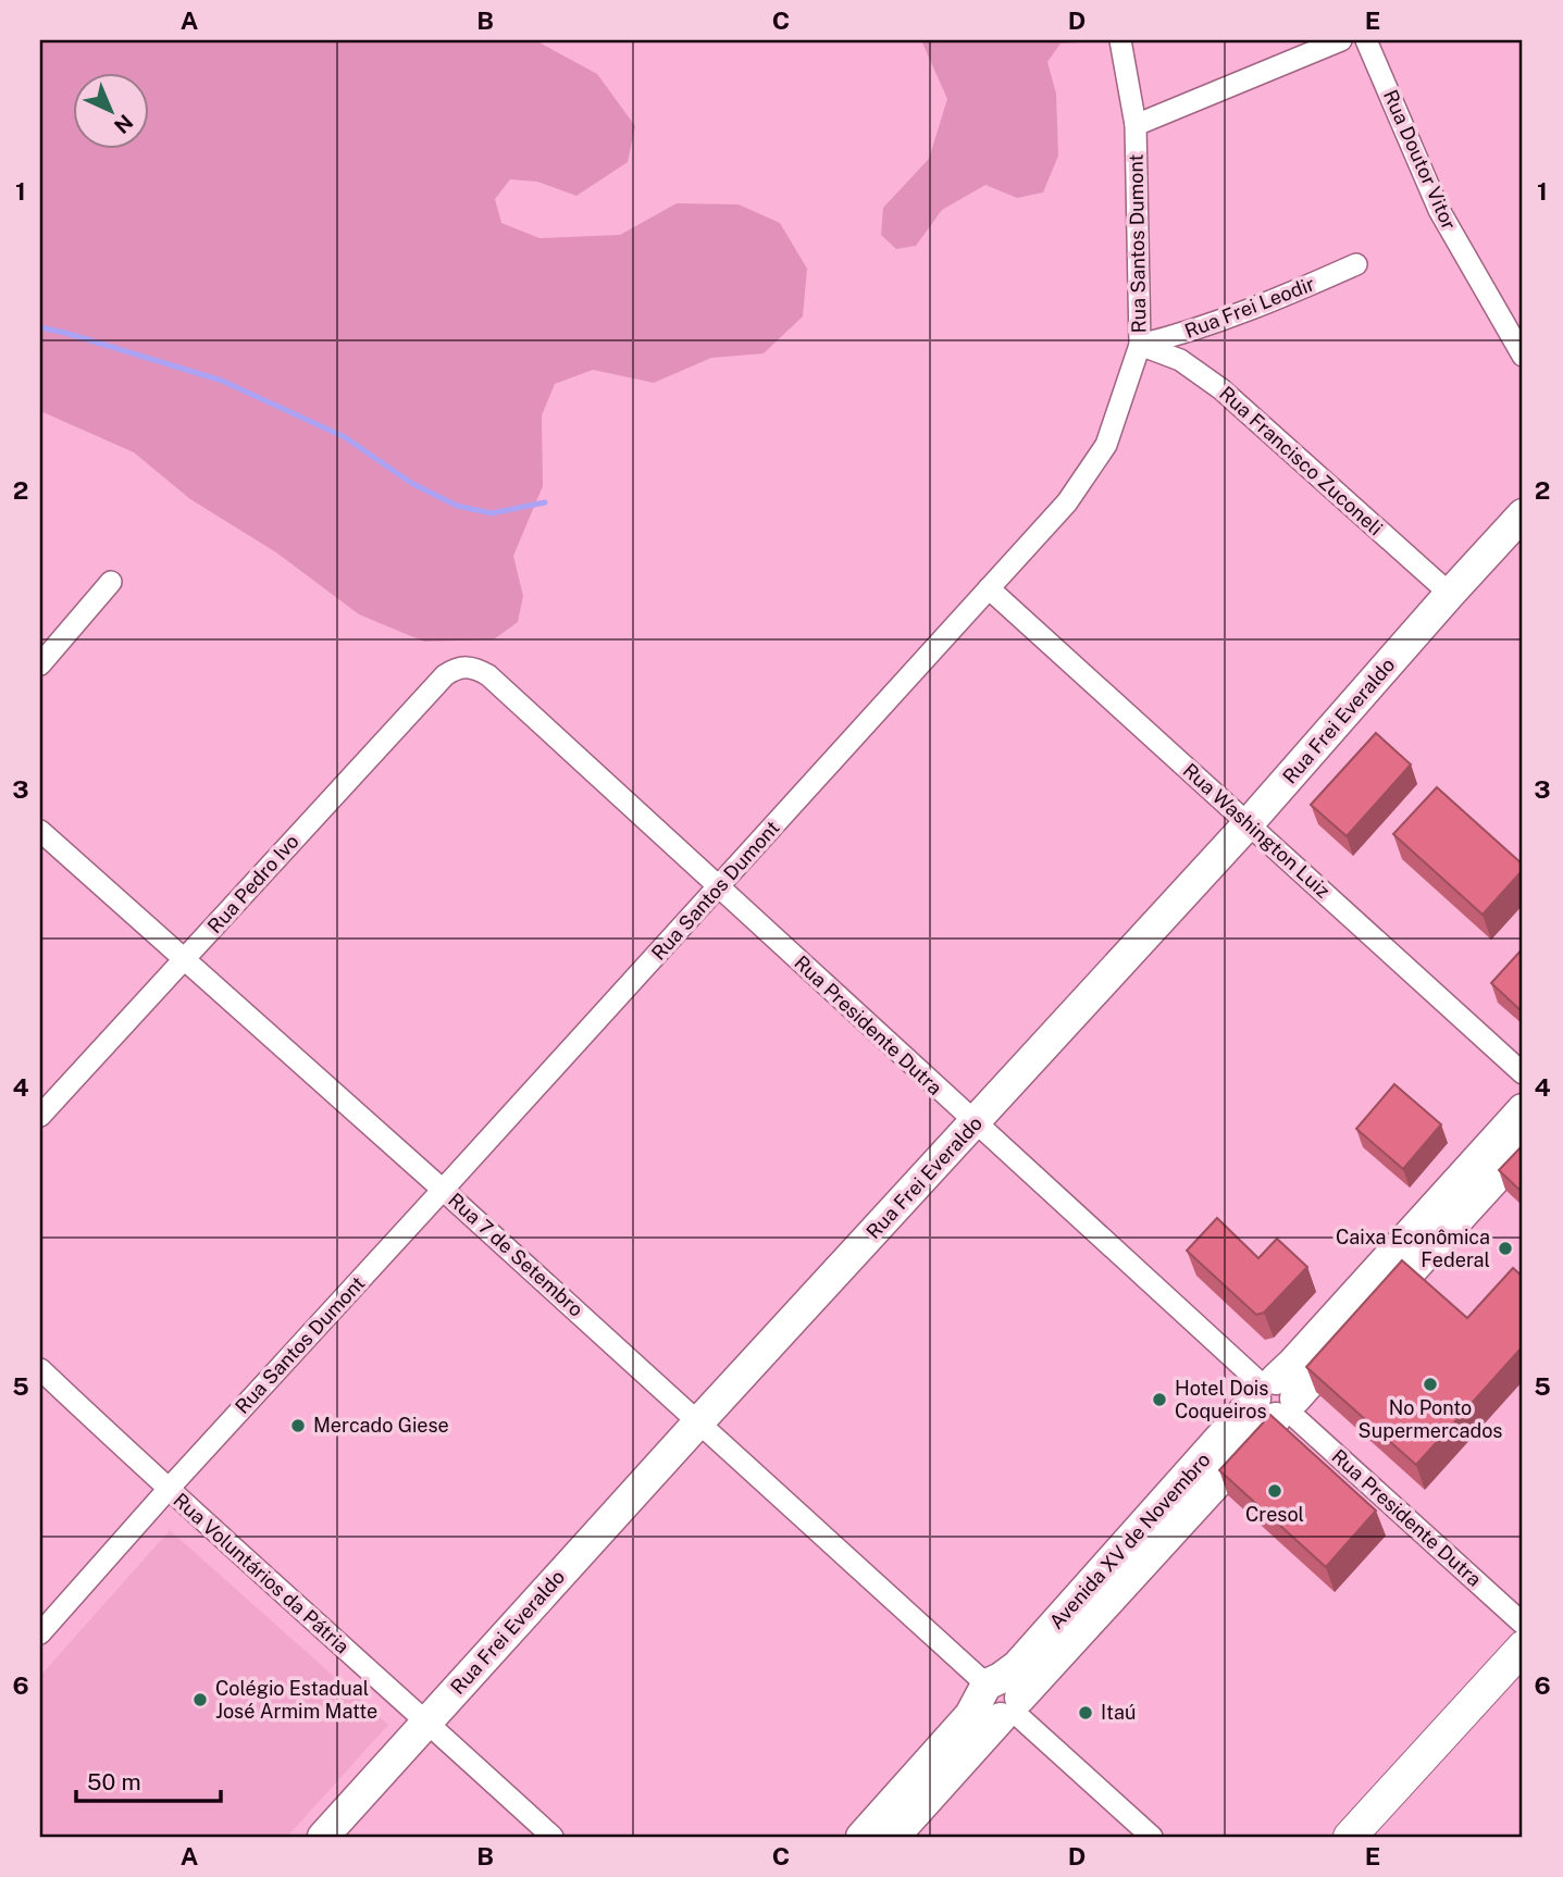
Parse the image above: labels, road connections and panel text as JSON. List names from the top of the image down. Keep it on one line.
{"streets":{"street":["Rua Doutor Vitor","Rua Santos Dumont","Rua Frei Leodir","Rua Francisco Zuconeli","Rua Frei Everaldo","Rua Washington Luiz","Rua Pedro Ivo","Rua Presidente Dutra","Rua 7 de Setembro","Avenida XV de Novembro","Rua Voluntários da Pátria"]},"crossings":[["Rua Santos Dumont","Rua Frei Leodir"],["Rua Santos Dumont","Rua Francisco Zuconeli"],["Rua Santos Dumont","Rua Washington Luiz"],["Rua Santos Dumont","Rua Presidente Dutra"],["Rua Santos Dumont","Rua 7 de Setembro"],["Rua Santos Dumont","Rua Voluntários da Pátria"],["Rua Frei Leodir","Rua Francisco Zuconeli"],["Rua Francisco Zuconeli","Rua Frei Everaldo"],["Rua Frei Everaldo","Rua Washington Luiz"],["Rua Frei Everaldo","Rua Presidente Dutra"],["Rua Frei Everaldo","Rua 7 de Setembro"],["Rua Frei Everaldo","Rua Voluntários da Pátria"],["Rua Pedro Ivo","Rua Presidente Dutra"],["Rua Pedro Ivo","Rua 7 de Setembro"],["Rua Presidente Dutra","Avenida XV de Novembro"],["Rua 7 de Setembro","Avenida XV de Novembro"]],"places":["Caixa Econômica Federal","No Ponto Supermercados","Hotel Dois Coqueiros","Mercado Giese","Cresol","Colégio Estadual José Armim Matte","Itaú"],"scale_bar":"50 m","north":"bottom right","grid":{"columns":["A","B","C","D","E"],"rows":["1","2","3","4","5","6"]}}
